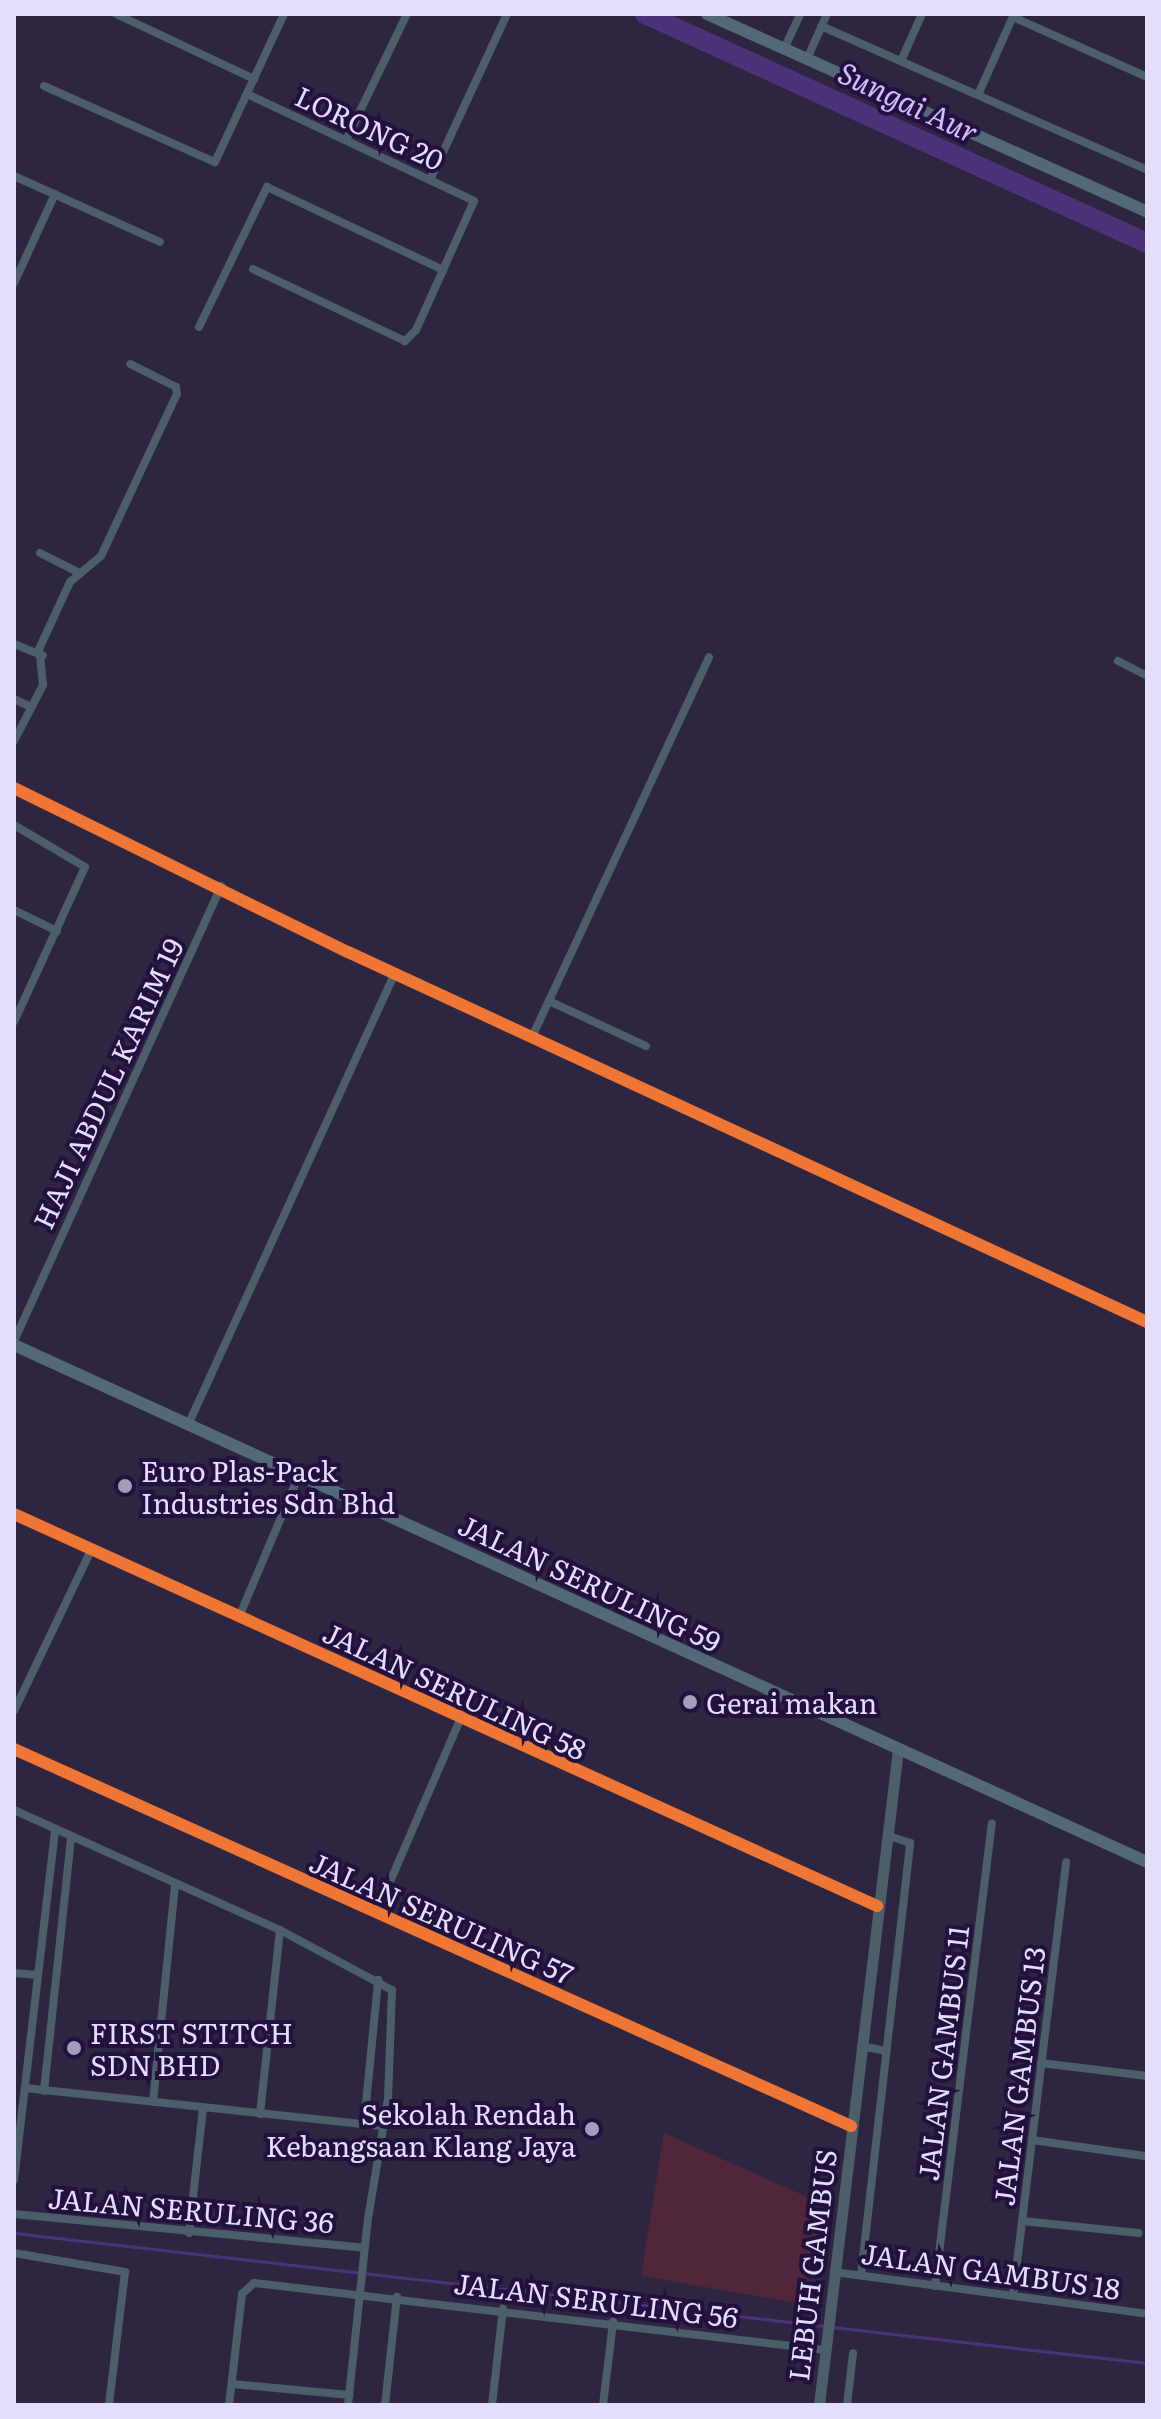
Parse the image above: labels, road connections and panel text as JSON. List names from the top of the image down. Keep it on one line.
{"streets":{"main road":["JALAN SERULING 59"],"street":["LORONG 20","HAJI ABDUL KARIM 19","JALAN SERULING 58","JALAN SERULING 57","JALAN GAMBUS 11","JALAN GAMBUS 13","JALAN SERULING 36","LEBUH GAMBUS","JALAN GAMBUS 18","JALAN SERULING 56"]},"crossings":[["HAJI ABDUL KARIM 19","JALAN SERULING 59"],["JALAN SERULING 59","LEBUH GAMBUS"],["JALAN SERULING 58","LEBUH GAMBUS"],["JALAN SERULING 57","LEBUH GAMBUS"],["JALAN GAMBUS 11","JALAN GAMBUS 18"],["JALAN GAMBUS 13","JALAN GAMBUS 18"],["LEBUH GAMBUS","JALAN GAMBUS 18"],["LEBUH GAMBUS","JALAN SERULING 56"]],"water":["Sungai Aur"],"places":["Euro Plas-Pack Industries Sdn Bhd","Gerai makan","FIRST STITCH SDN BHD","Sekolah Rendah Kebangsaan Klang Jaya"]}
